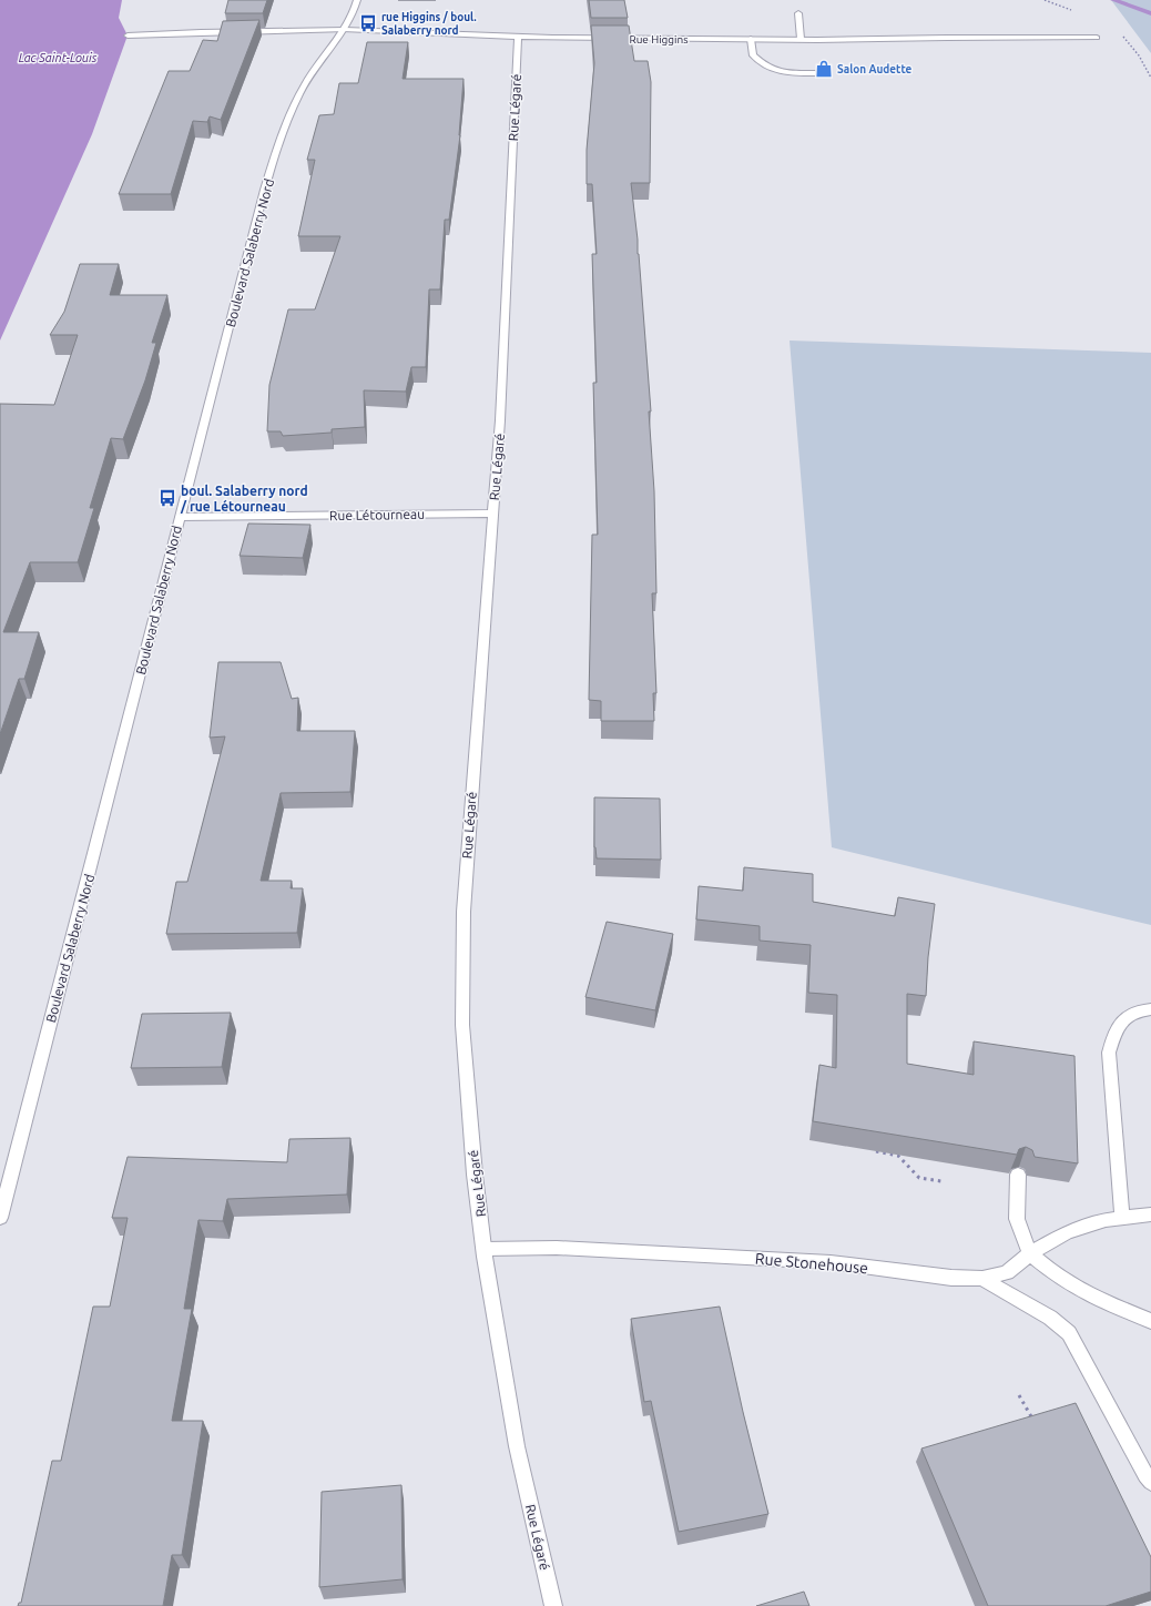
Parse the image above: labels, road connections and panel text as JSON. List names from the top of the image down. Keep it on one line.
{"streets":{"street":["Rue Higgins","Rue Légaré","Boulevard Salaberry Nord","Rue Létourneau","Rue Stonehouse"]},"crossings":[["Rue Higgins","Rue Légaré"],["Rue Higgins","Boulevard Salaberry Nord"],["Rue Légaré","Rue Létourneau"],["Rue Légaré","Rue Stonehouse"],["Boulevard Salaberry Nord","Rue Létourneau"]],"water":["Lac Saint-Louis"],"places":{"bus stop":["rue Higgins / boul. Salaberry nord","boul. Salaberry nord / rue Létourneau"],"shop":["Salon Audette"]}}
